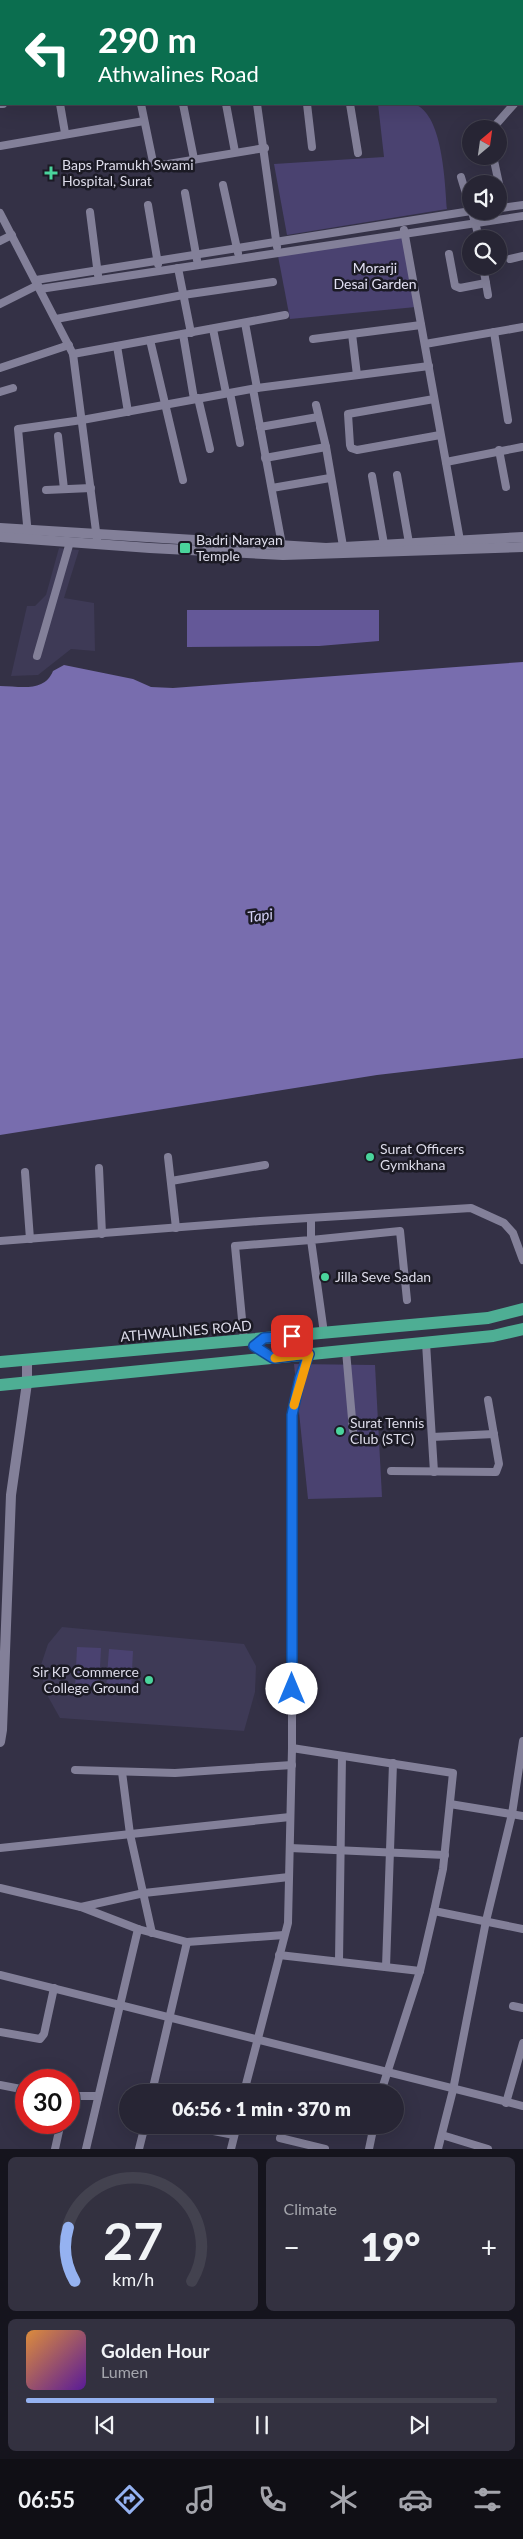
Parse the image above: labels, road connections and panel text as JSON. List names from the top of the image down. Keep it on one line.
{"streets":{"main road":["ATHWALINES ROAD"]},"water":["Tapi"],"parks":["Morarji Desai Garden"],"places":{"health":["Baps Pramukh Swami Hospital, Surat"],"transit":["Badri Narayan Temple"],"other":["Surat Officers Gymkhana","Jilla Seve Sadan","Surat Tennis Club (STC)","Sir KP Commerce College Ground"]},"north":"top right","page":{"turn":["290 m","Athwalines Road"],"limit":"30","trip":"06:56 · 1 min · 370 m","tile":"Climate","heat":["−","19°","+"],"song":["Golden Hour","Lumen"],"tabs":"06:55","gauge":["27","km/h"]}}
